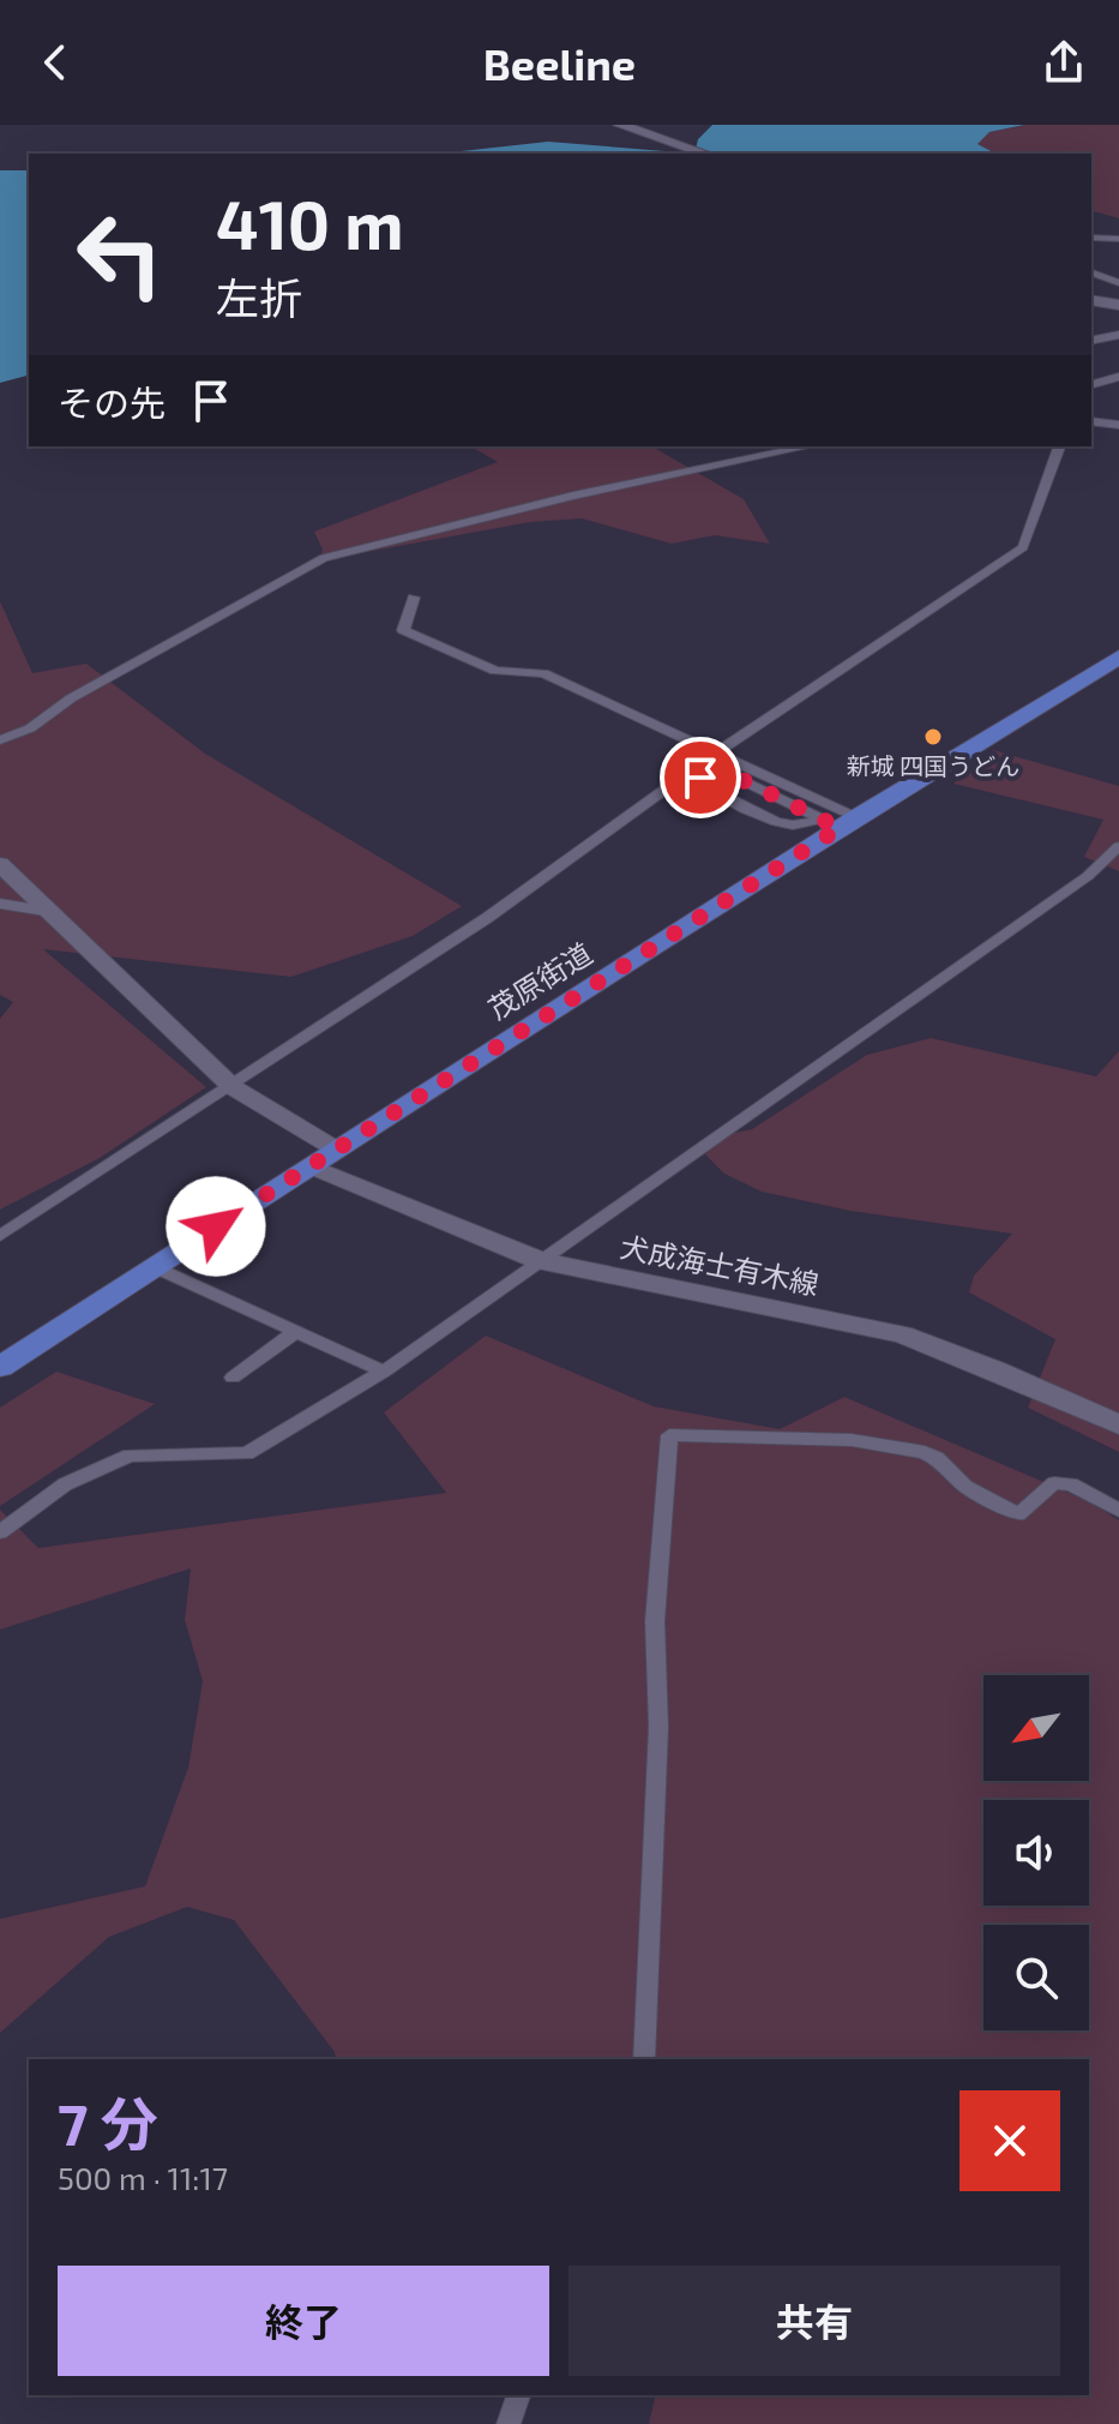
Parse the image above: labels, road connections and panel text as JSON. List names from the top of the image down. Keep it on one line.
{"streets":{"main road":["茂原街道"],"street":["犬成海士有木線"]},"crossings":[["茂原街道","犬成海士有木線"]],"places":["新城 四国うどん"],"north":"bottom left","page":{"header":"Beeline","turn":["410 m","左折"],"then":"その先","heading":["7 分","500 m · 11:17"],"buttons":["終了","共有"]}}
